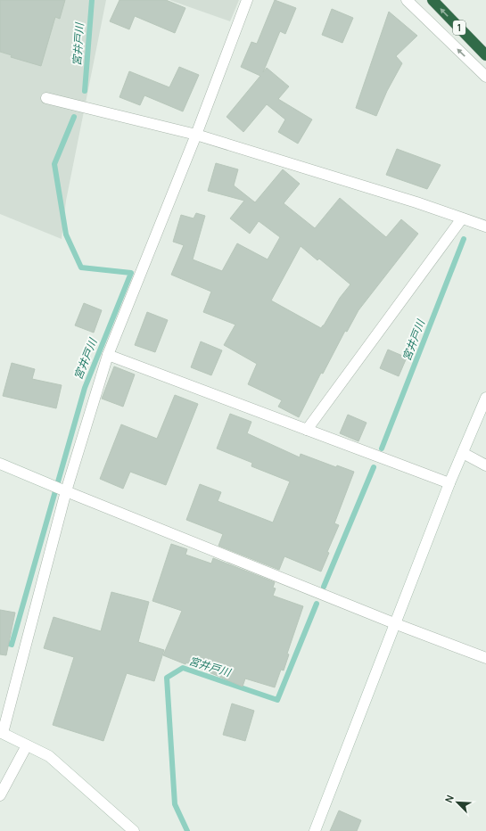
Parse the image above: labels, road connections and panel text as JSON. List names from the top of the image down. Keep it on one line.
{"streets":{"highway":["1"]},"water":["宮井戸川"],"north":"top left"}
